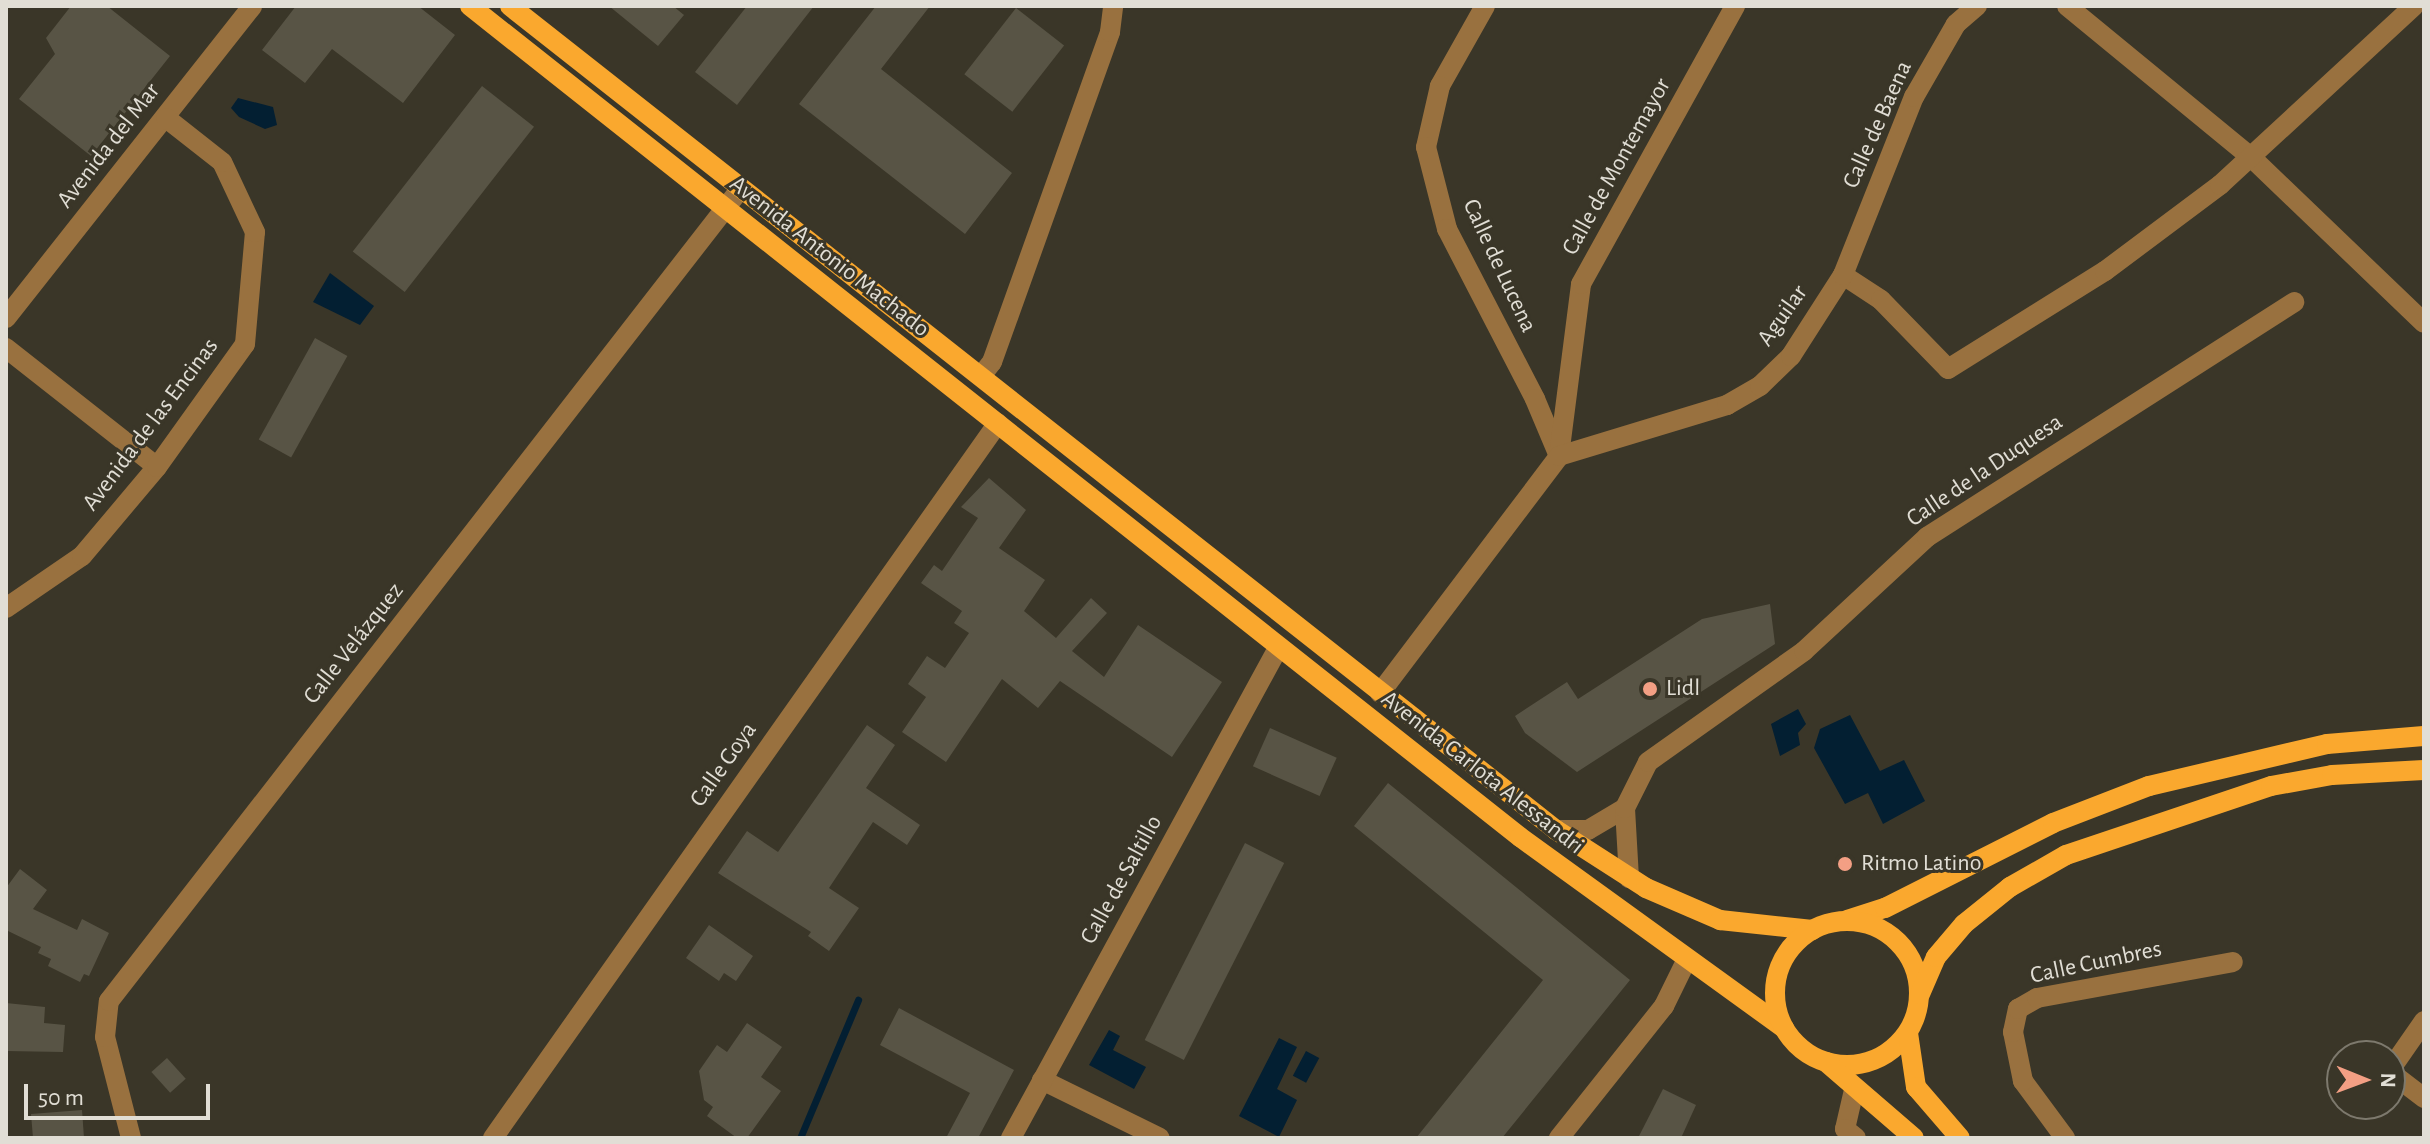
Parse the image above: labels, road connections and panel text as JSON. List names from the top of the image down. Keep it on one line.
{"streets":{"main road":["Avenida Antonio Machado","Avenida Carlota Alessandri"],"street":["Calle de Baena","Avenida del Mar","Calle de Montemayor","Calle de Lucena","Aguilar","Avenida de las Encinas","Calle de la Duquesa","Calle Velázquez","Calle Goya","Calle de Saltillo","Calle Cumbres"]},"crossings":[["Calle de Baena","Aguilar"],["Avenida del Mar","Avenida de las Encinas"],["Calle de Montemayor","Calle de Lucena"],["Calle de Montemayor","Aguilar"],["Avenida Antonio Machado","Calle Velázquez"],["Avenida Antonio Machado","Calle Goya"],["Avenida Antonio Machado","Avenida Carlota Alessandri"],["Calle de Lucena","Aguilar"],["Avenida Carlota Alessandri","Calle de Saltillo"]],"places":["Lidl","Ritmo Latino"],"scale_bar":"50 m","north":"right"}
